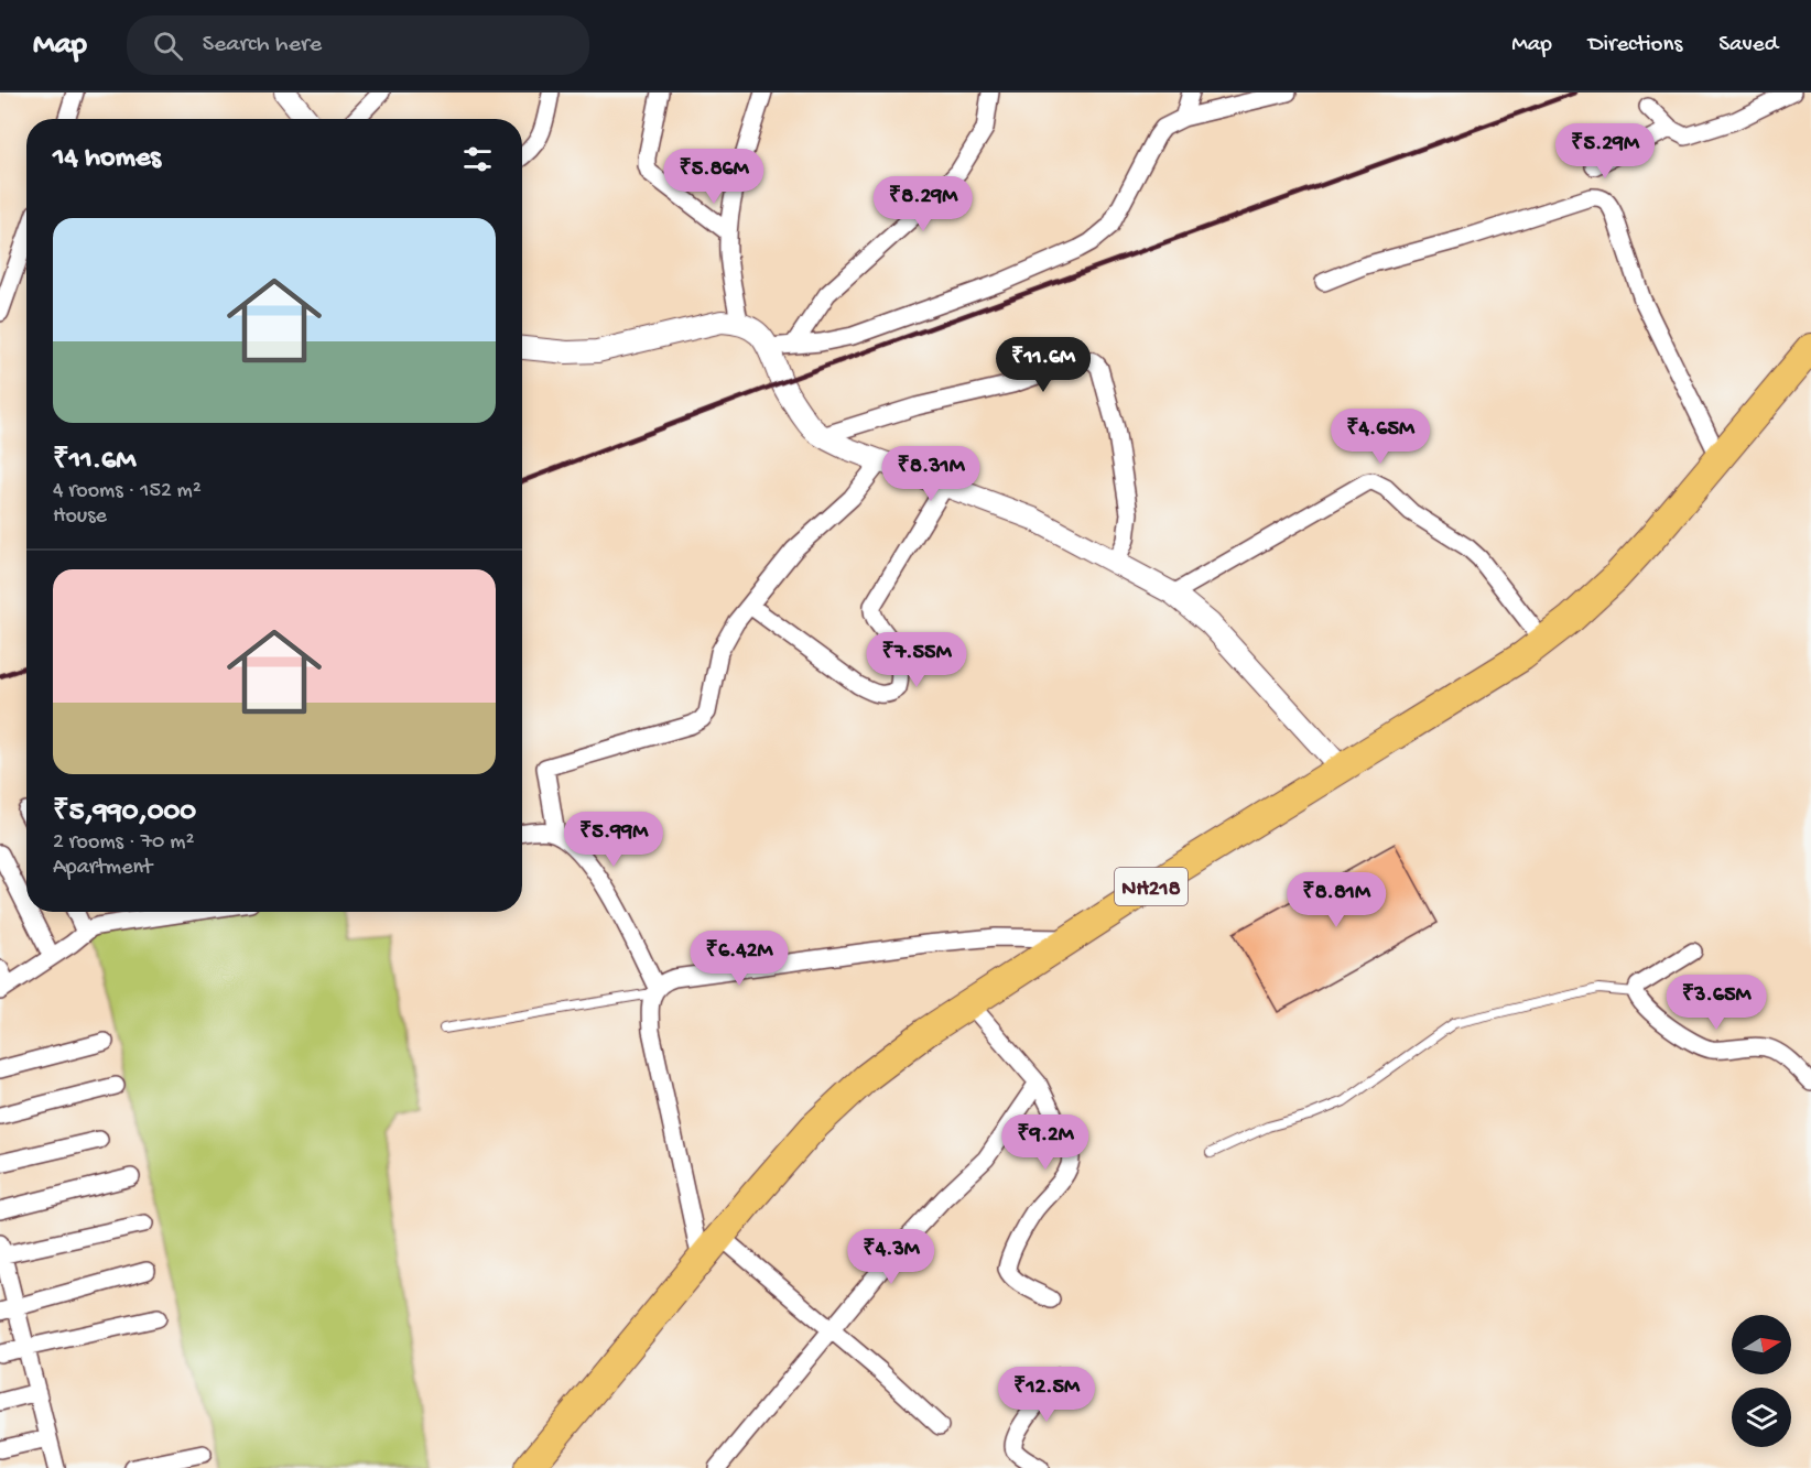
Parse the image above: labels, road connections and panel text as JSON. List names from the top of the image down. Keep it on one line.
{"streets":{"highway":["NH218"]},"north":"right","page":{"header":"Map","search":"Search here","nav":["Map","Directions","Saved"],"heading":"14 homes","price":["₹5.29M","₹5.86M","₹8.29M","₹11.6M","₹4.65M","₹8.31M","₹7.55M","₹5.99M","₹8.81M","₹6.42M","₹3.65M","₹9.2M","₹4.3M","₹12.5M"],"list":[{"name":"₹11.6M","note":"4 rooms · 152 m² · House"},{"name":"₹5,990,000","note":"2 rooms · 70 m² · Apartment"}]}}
